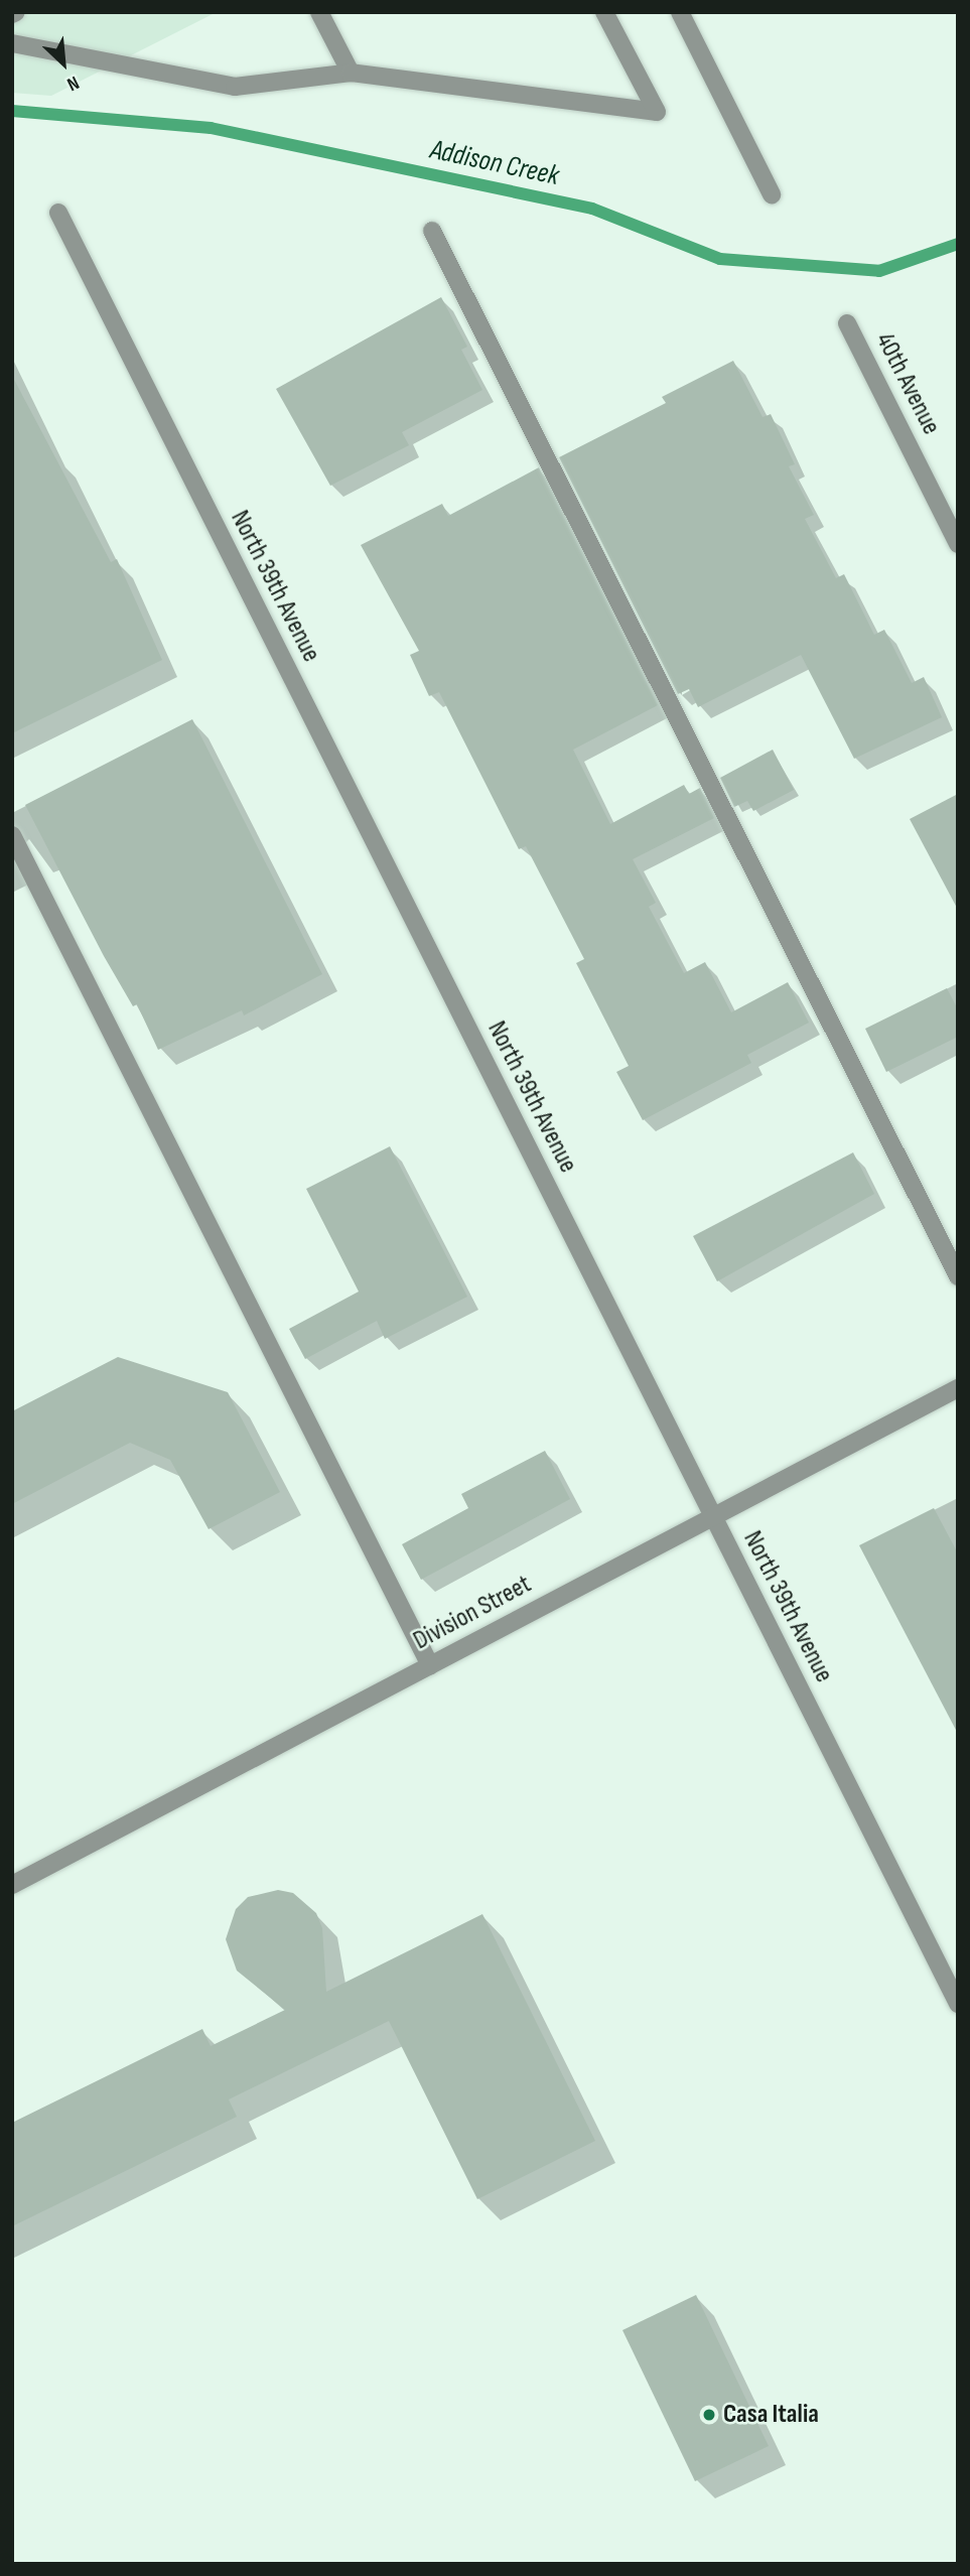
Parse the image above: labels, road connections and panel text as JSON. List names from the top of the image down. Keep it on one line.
{"streets":{"street":["40th Avenue","North 39th Avenue","Division Street"]},"crossings":[["North 39th Avenue","Division Street"]],"water":["Addison Creek"],"places":["Casa Italia"],"north":"bottom right"}
